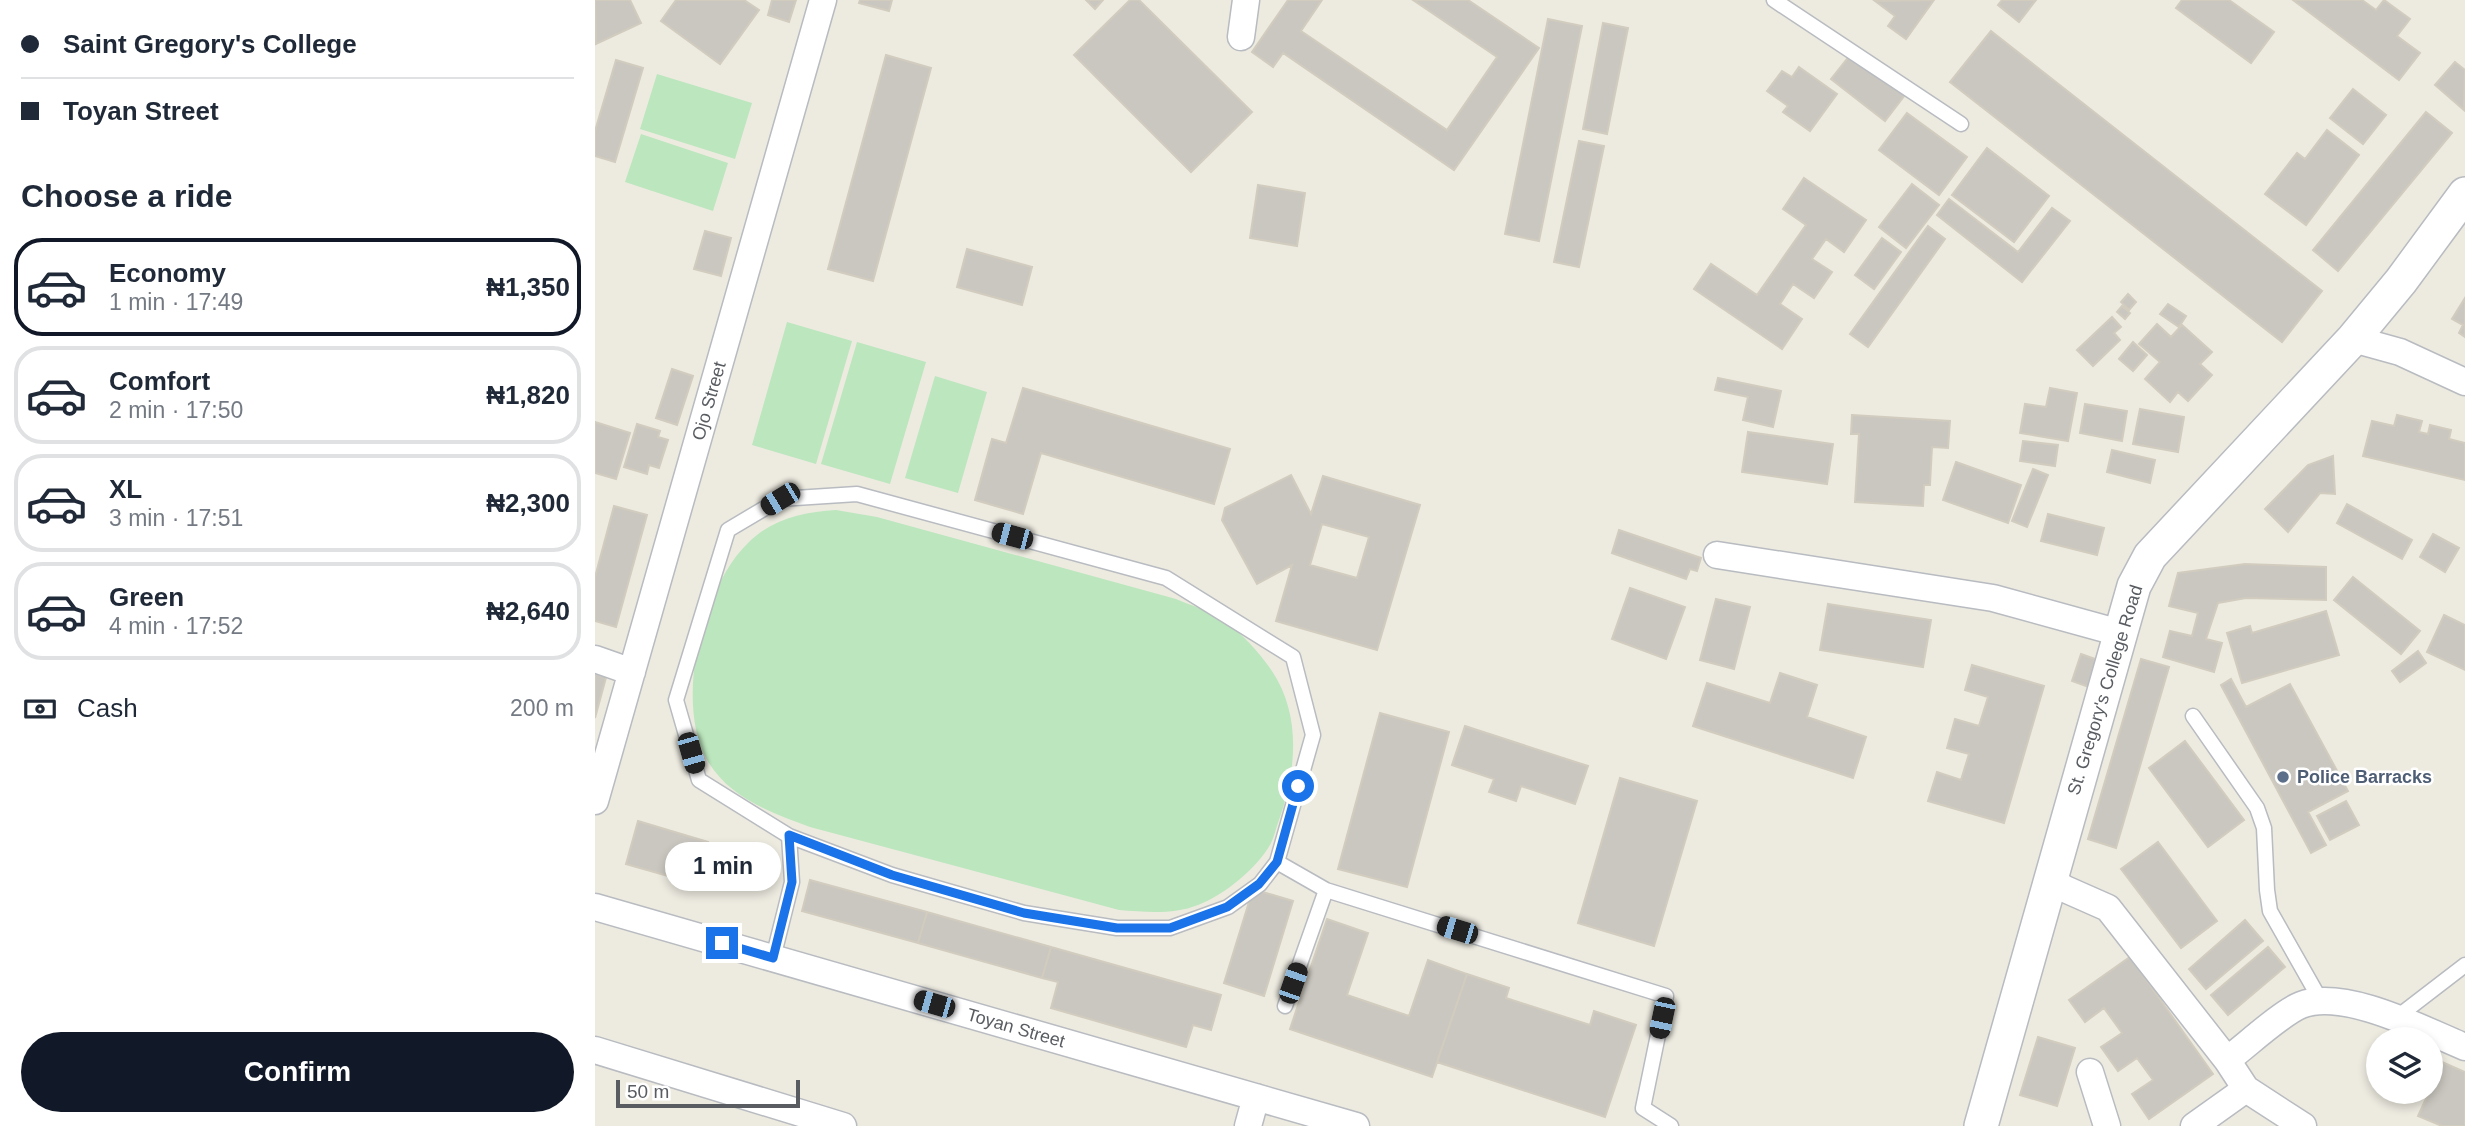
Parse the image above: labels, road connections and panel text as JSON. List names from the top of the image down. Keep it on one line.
{"streets":{"street":["Ojo Street","St. Gregory's College Road","Toyan Street"]},"places":["Police Barracks"],"scale_bar":"50 m","page":{"banner":["Saint Gregory's College","Toyan Street"],"heading":"Choose a ride","list":[{"name":"Economy","note":"1 min · 17:49","value":"₦1,350"},{"name":"Comfort","note":"2 min · 17:50","value":"₦1,820"},{"name":"XL","note":"3 min · 17:51","value":"₦2,300"},{"name":"Green","note":"4 min · 17:52","value":"₦2,640"}],"pay":["Cash","200 m"],"bubble":"1 min","buttons":"Confirm","scale":"50 m"}}
